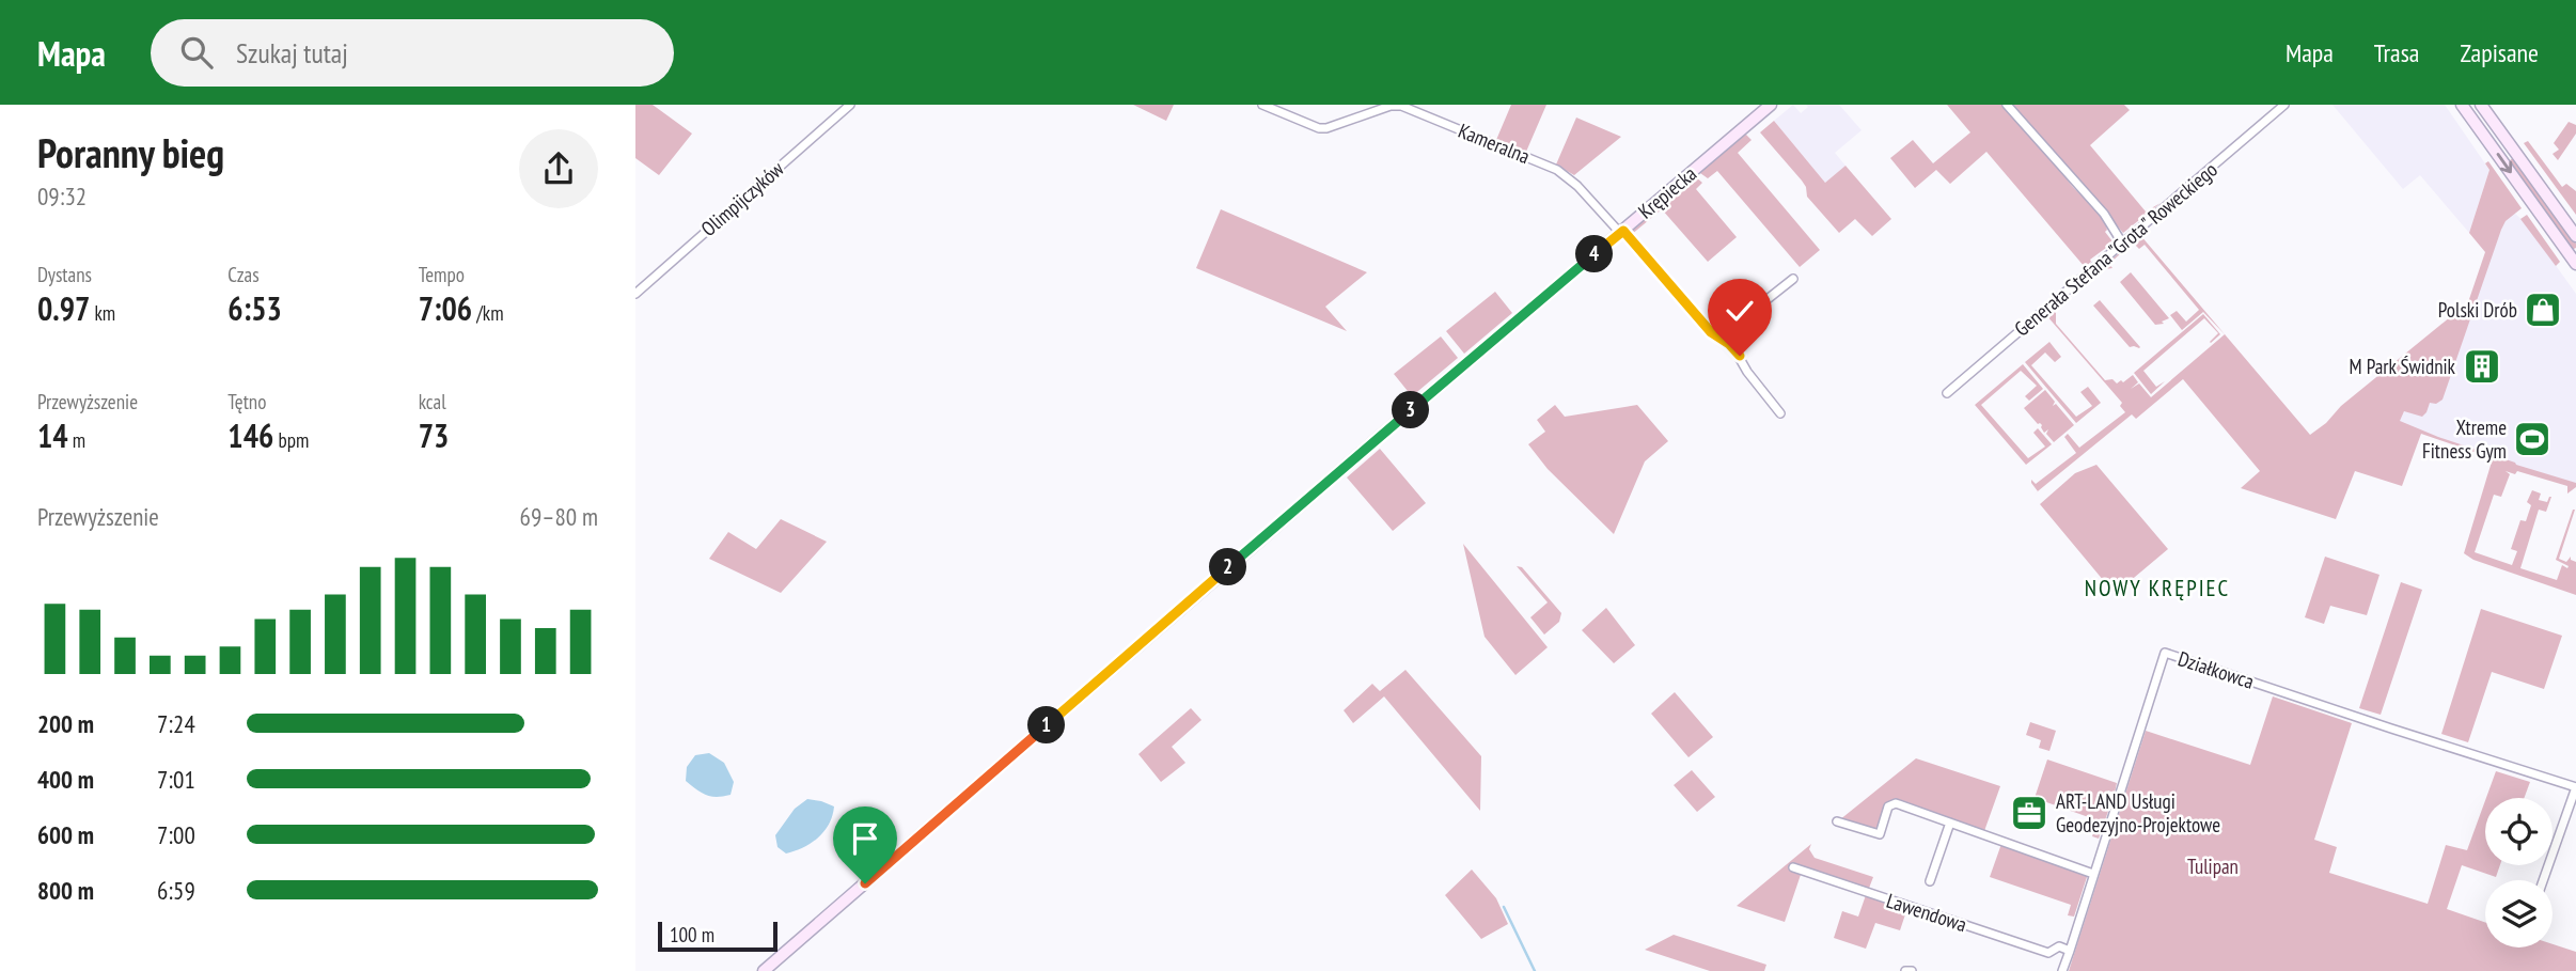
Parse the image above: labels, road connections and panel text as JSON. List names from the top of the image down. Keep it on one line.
{"streets":{"street":["Kameralna","Krępiecka","Olimpijczyków","Generała Stefana \"Grota\" Roweckiego","Działkowca","Lawendowa"]},"crossings":[["Kameralna","Krępiecka"],["Działkowca","Lawendowa"]],"districts":["NOWY KRĘPIEC"],"parks":["Tulipan"],"places":{"shop":["Polski Drób"],"building":["M Park Świdnik"],"sports":["Xtreme Fitness Gym"],"office":["ART-LAND Usługi Geodezyjno-Projektowe"]},"scale_bar":"100 m","page":{"header":"Mapa","search":"Szukaj tutaj","nav":["Mapa","Trasa","Zapisane"],"heading":["Poranny bieg","09:32"],"stats":[["Dystans","0.97 km"],["Czas","6:53"],["Tempo","7:06 /km"],["Przewyższenie","14 m"],["Tętno","146 bpm"],["kcal","73"]],"pins":["4","3","2","1"],"chart":["Przewyższenie","69–80 m"],"list":[{"name":"200 m","note":"7:24"},{"name":"400 m","note":"7:01"},{"name":"600 m","note":"7:00"},{"name":"800 m","note":"6:59"}],"scale":"100 m"}}
